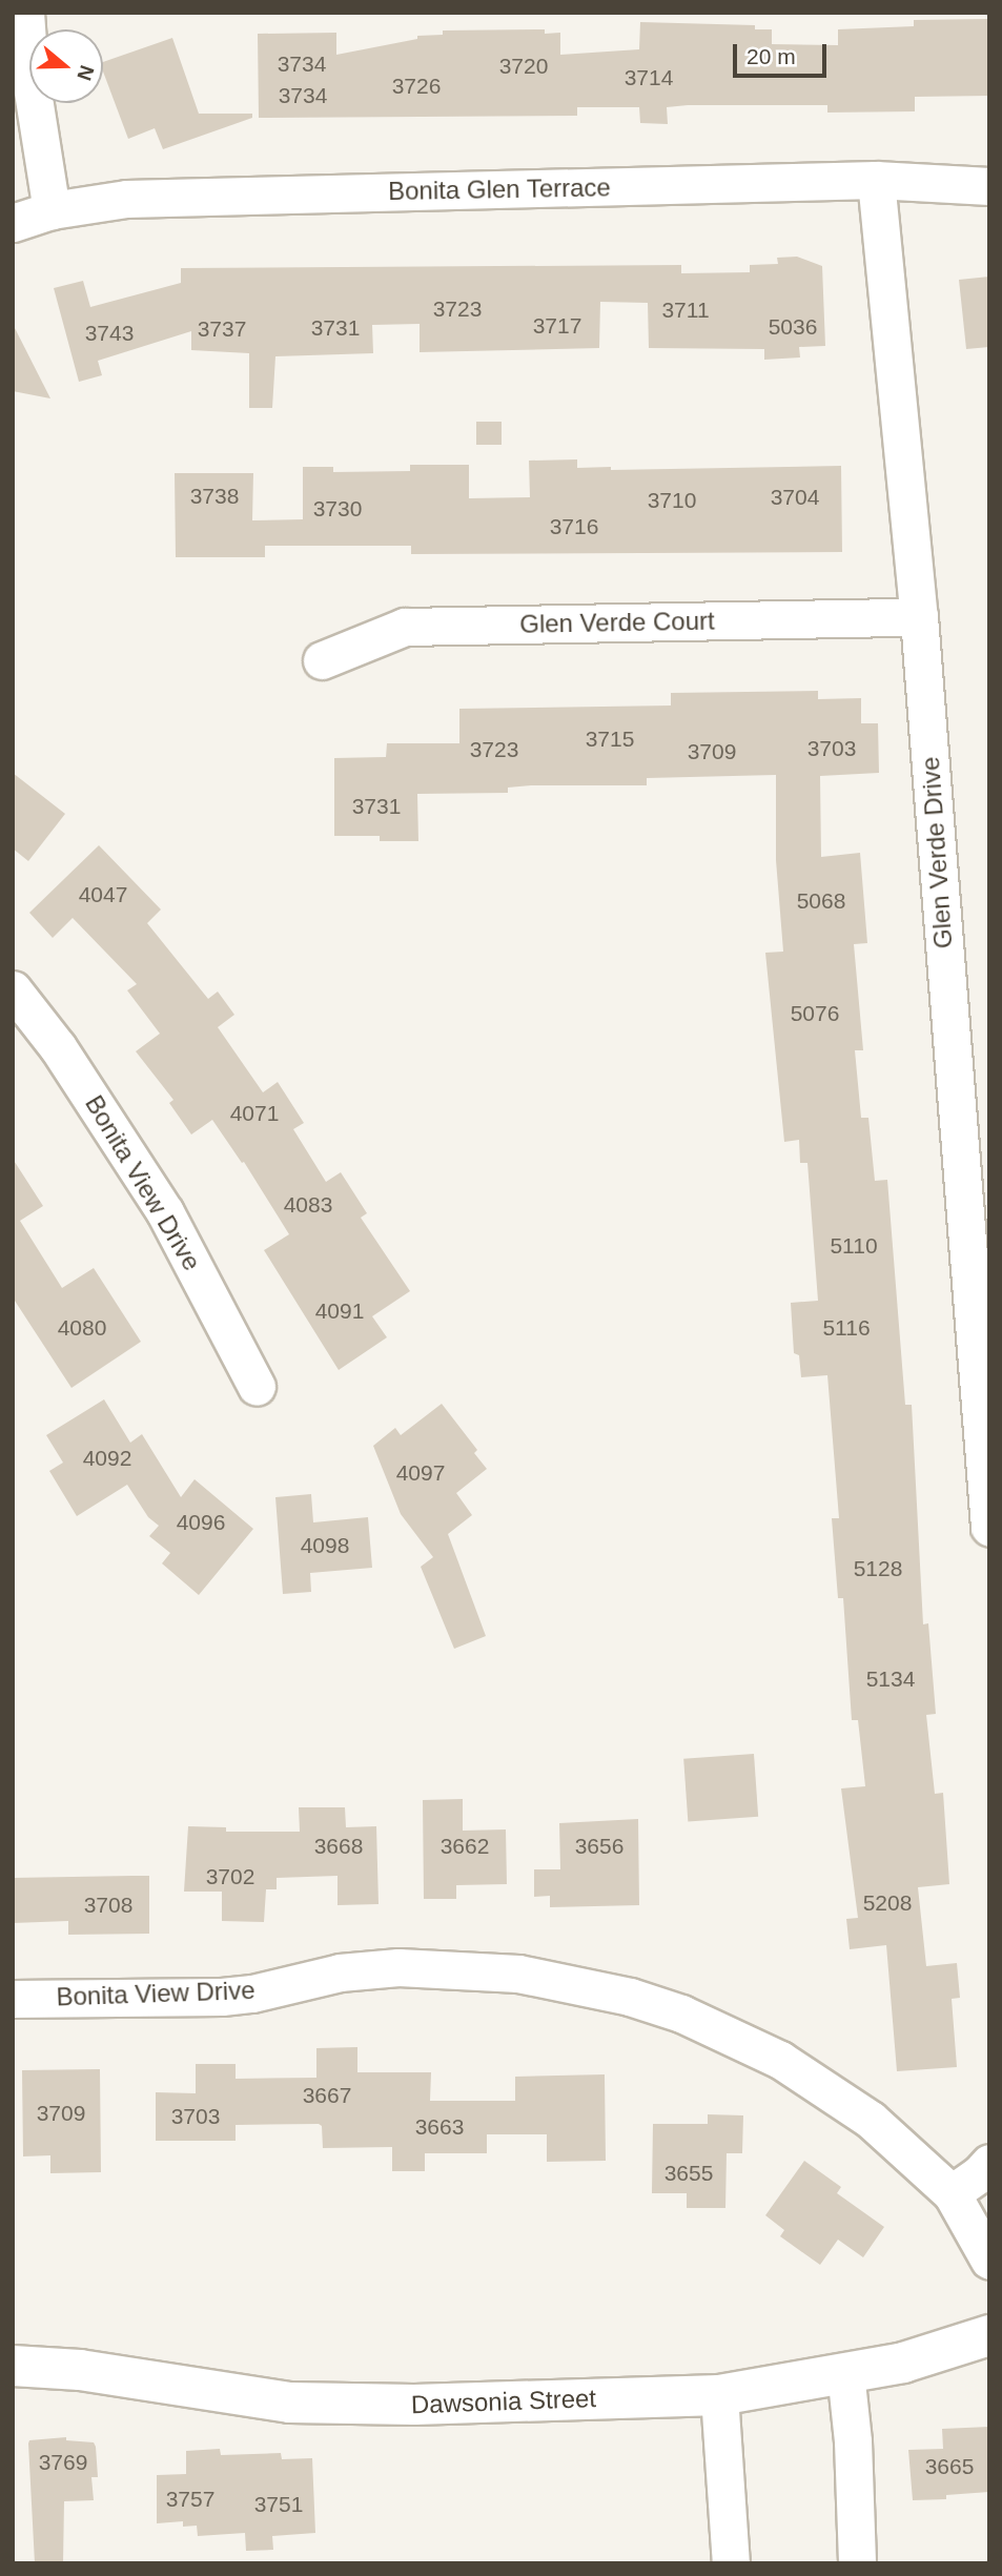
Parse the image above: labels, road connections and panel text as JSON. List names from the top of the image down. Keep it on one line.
{"streets":{"street":["Bonita Glen Terrace","Glen Verde Court","Glen Verde Drive","Bonita View Drive","Dawsonia Street"]},"crossings":[["Bonita Glen Terrace","Glen Verde Drive"],["Glen Verde Court","Glen Verde Drive"]],"house_numbers":["3734","3720","3714","3726","3734","3723","3711","3717","5036","3731","3737","3743","3738","3704","3710","3730","3716","3715","3703","3723","3709","3731","4047","5068","5076","4071","4083","5110","4091","4080","5116","4092","4097","4096","4098","5128","5134","3668","3662","3656","3702","5208","3708","3667","3709","3703","3663","3655","3769","3665","3757","3751"],"scale_bar":"20 m","north":"right"}
